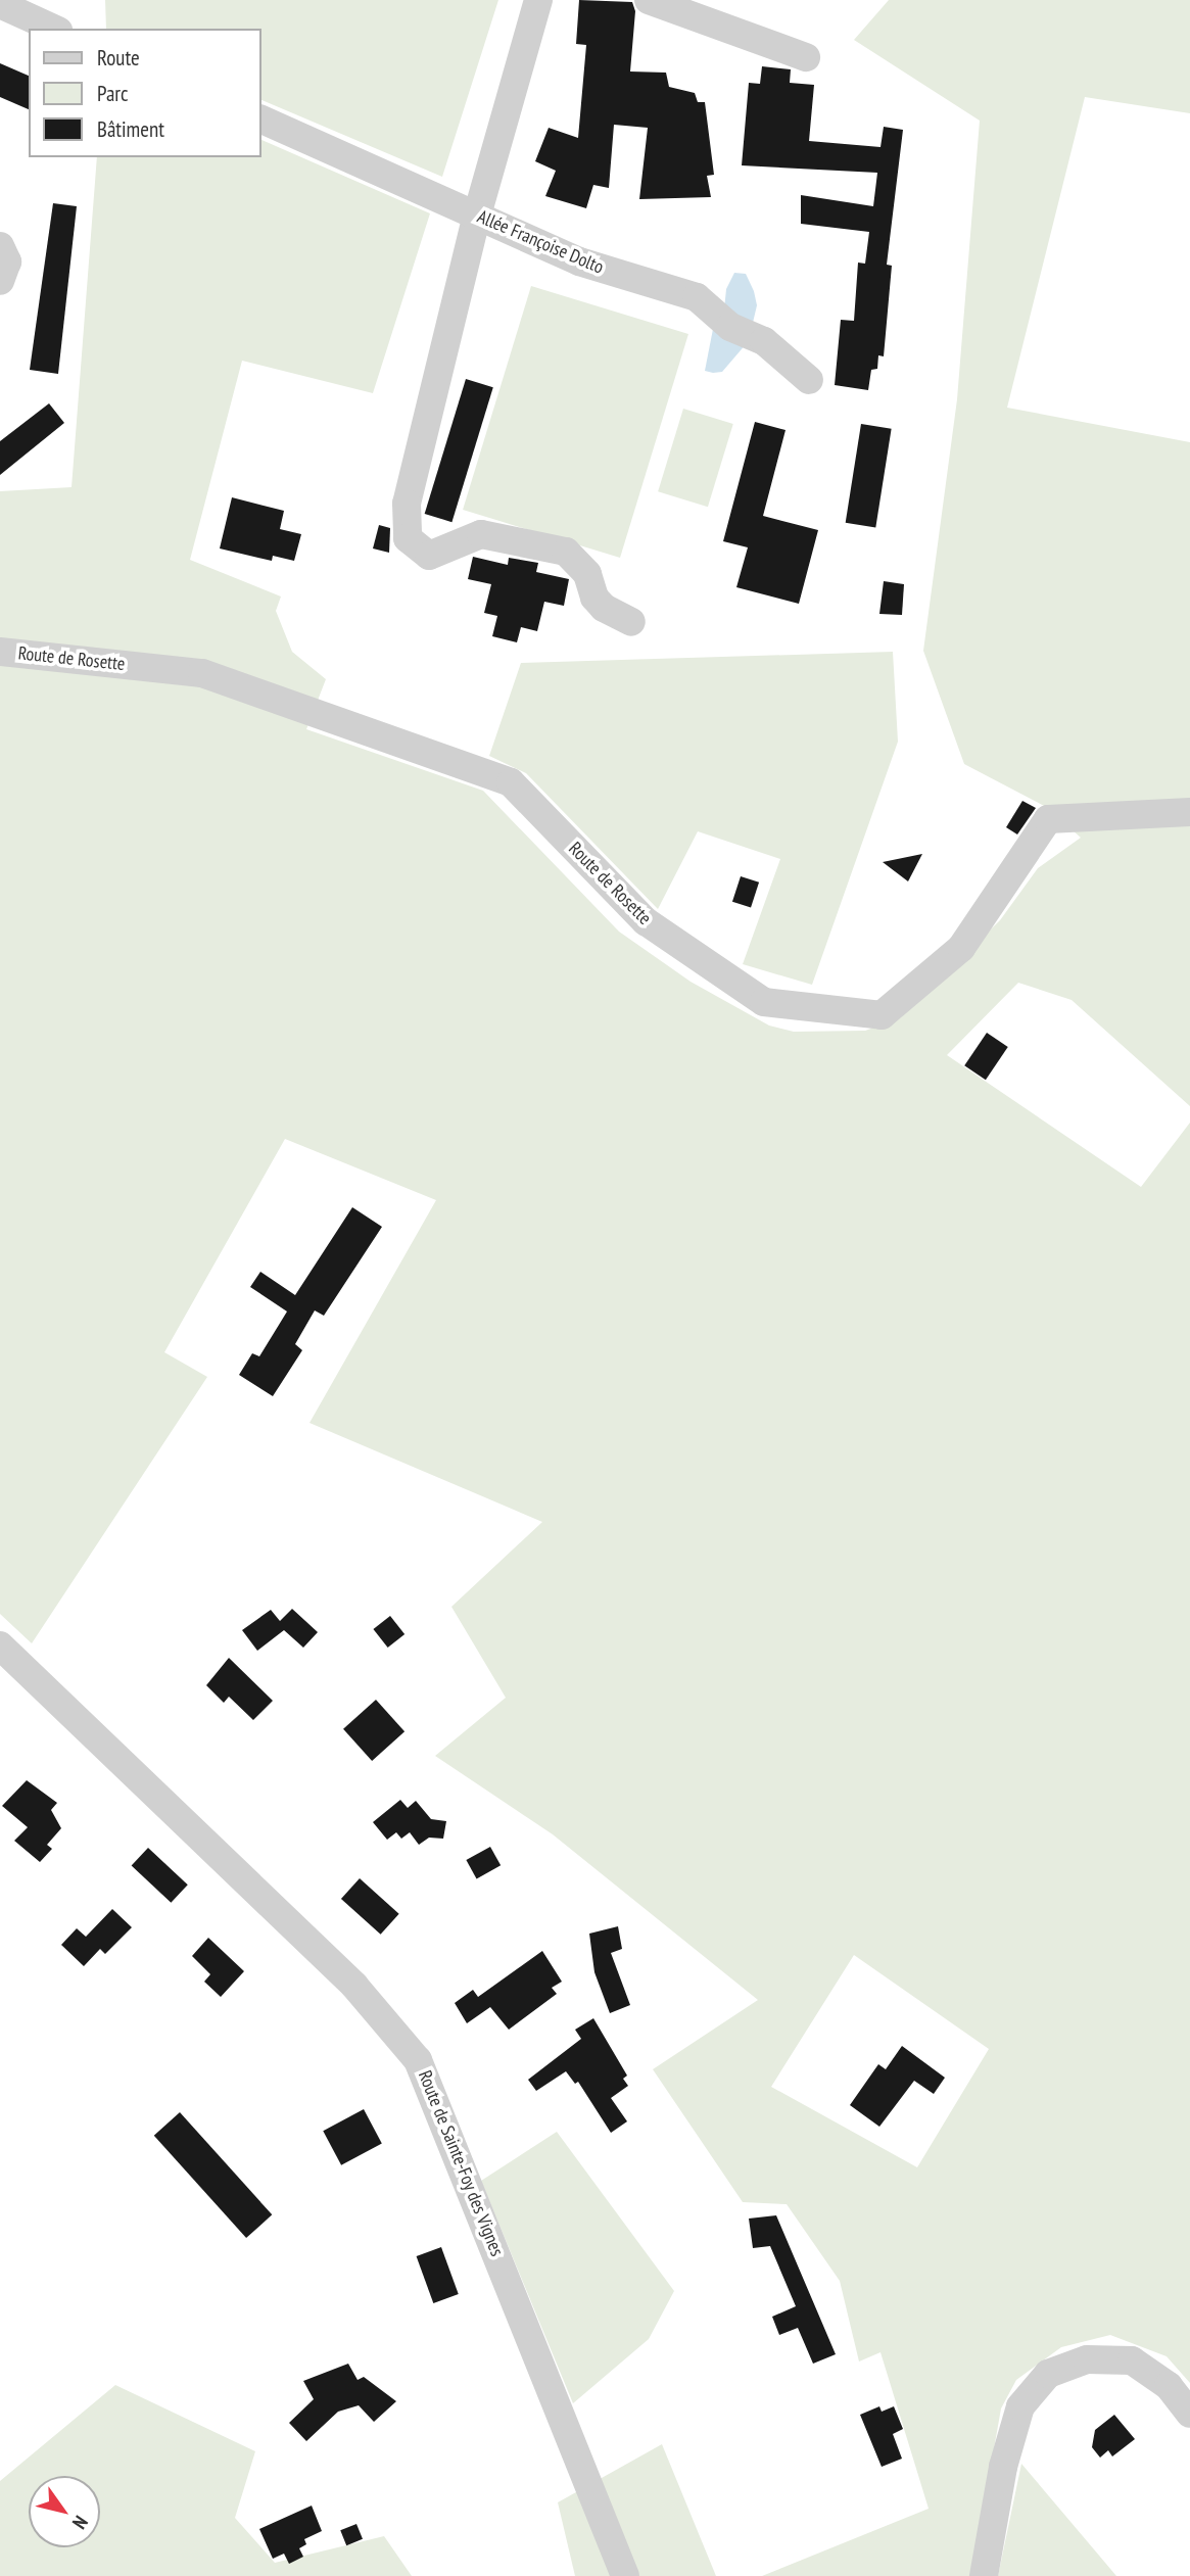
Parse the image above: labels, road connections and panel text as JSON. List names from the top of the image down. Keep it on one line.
{"streets":{"street":["Allée Françoise Dolto","Route de Rosette","Route de Sainte-Foy des Vignes"]},"legend":["Route","Parc","Bâtiment"],"north":"bottom right"}
